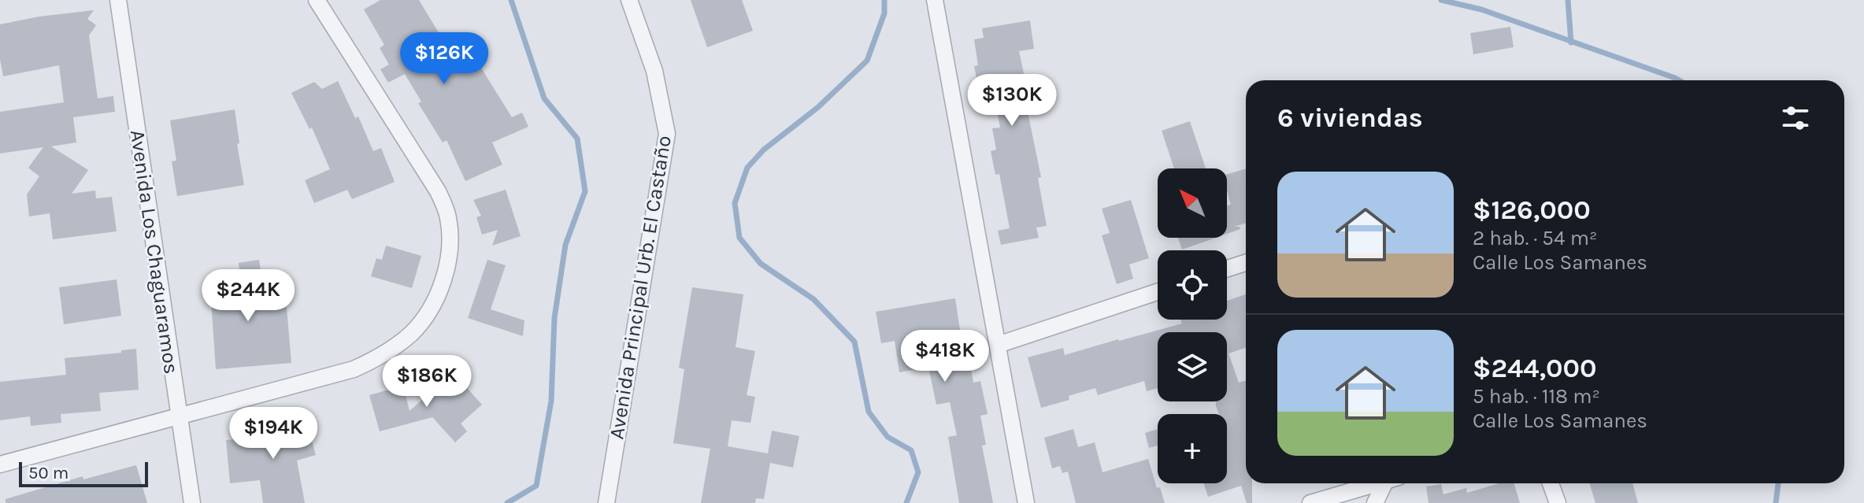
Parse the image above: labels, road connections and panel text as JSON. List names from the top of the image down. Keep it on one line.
{"streets":{"street":["Avenida Los Chaguaramos","Avenida Principal Urb. El Castaño"]},"scale_bar":"50 m","north":"top left","page":{"price":["$126K","$130K","$244K","$418K","$186K","$194K"],"heading":"6 viviendas","list":[{"name":"$126,000","note":"2 hab. · 54 m² · Calle Los Samanes"},{"name":"$244,000","note":"5 hab. · 118 m² · Calle Los Samanes"}],"map_buttons":"+","scale":"50 m"}}
